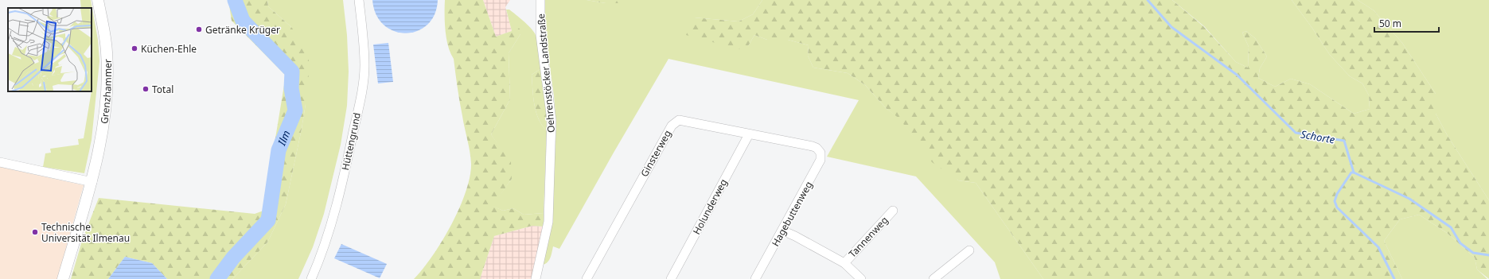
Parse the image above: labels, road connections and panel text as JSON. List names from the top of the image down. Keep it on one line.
{"streets":{"main road":["Grenzhammer"],"street":["Oehrenstöcker Landstraße","Hüttengrund","Ginsterweg","Holunderweg","Hagebuttenweg","Tannenweg"]},"crossings":[["Ginsterweg","Holunderweg"],["Ginsterweg","Hagebuttenweg"],["Hagebuttenweg","Tannenweg"]],"water":["Schorte","Ilm"],"places":["Getränke Krüger","Küchen-Ehle","Total","Technische Universität Ilmenau"],"scale_bar":"50 m"}
